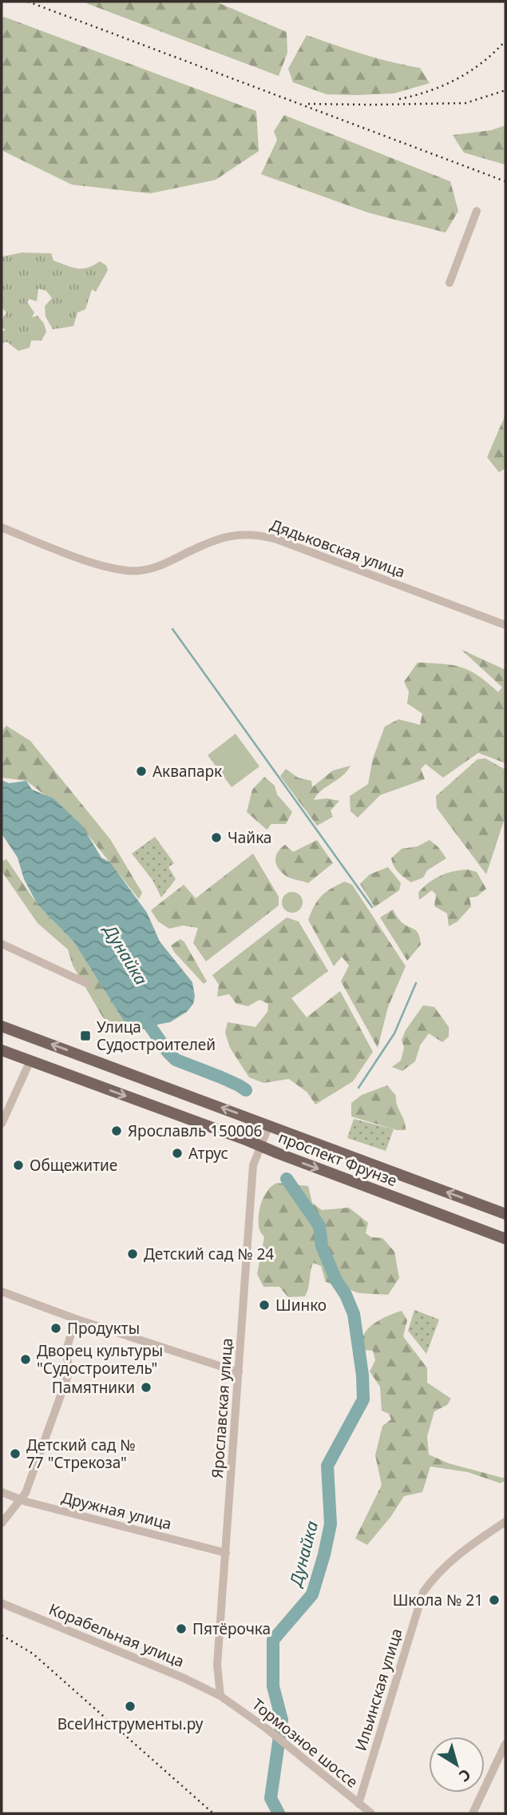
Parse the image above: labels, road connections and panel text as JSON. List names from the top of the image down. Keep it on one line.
{"streets":{"main road":["проспект Фрунзе"],"street":["Дядьковская улица","Ярославская улица","Дружная улица","Корабельная улица","Ильинская улица","Тормозное шоссе"]},"crossings":[["проспект Фрунзе","Ярославская улица"],["Ярославская улица","Дружная улица"],["Ярославская улица","Корабельная улица"],["Ярославская улица","Тормозное шоссе"],["Корабельная улица","Тормозное шоссе"],["Ильинская улица","Тормозное шоссе"]],"water":["Дунайка"],"places":{"other":["Аквапарк","Чайка","Ярославль 150006","Атрус","Общежитие","Детский сад № 24","Шинко","Продукты","Дворец культуры \"Судостроитель\"","Памятники","Детский сад № 77 \"Стрекоза\"","Школа № 21","Пятёрочка","ВсеИнструменты.ру"],"transit":["Улица Судостроителей"]},"north":"bottom right"}
